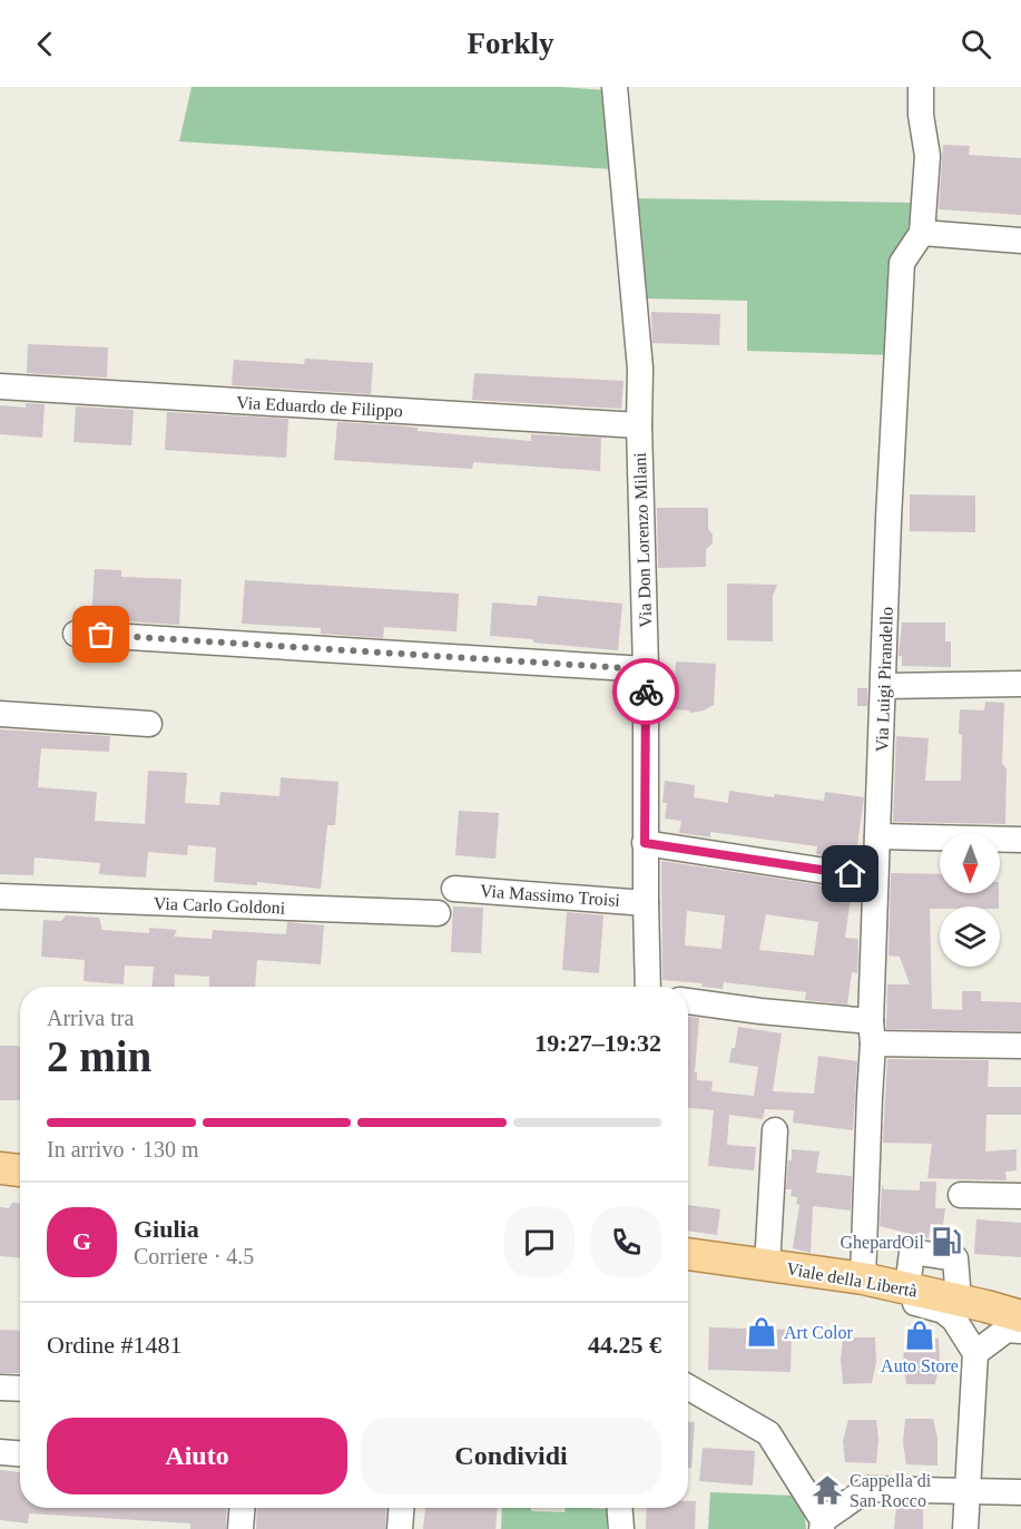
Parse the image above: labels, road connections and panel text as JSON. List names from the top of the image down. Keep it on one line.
{"streets":{"main road":["Viale della Libertà"],"street":["Via Eduardo de Filippo","Via Don Lorenzo Milani","Via Luigi Pirandello","Via Massimo Troisi","Via Carlo Goldoni"]},"crossings":[["Via Eduardo de Filippo","Via Don Lorenzo Milani"],["Via Don Lorenzo Milani","Via Massimo Troisi"],["Via Luigi Pirandello","Viale della Libertà"]],"places":{"fuel station":["GhepardOil"],"shop":["Art Color","Auto Store"],"temple":["Cappella di San Rocco"]},"north":"bottom","page":{"header":"Forkly","heading":["2 min","Arriva tra","19:27–19:32"],"panel":["Giulia","Corriere · 4.5","Ordine #1481","44.25 €"],"bar":"In arrivo · 130 m","round":"G","buttons":["Aiuto","Condividi"]}}
